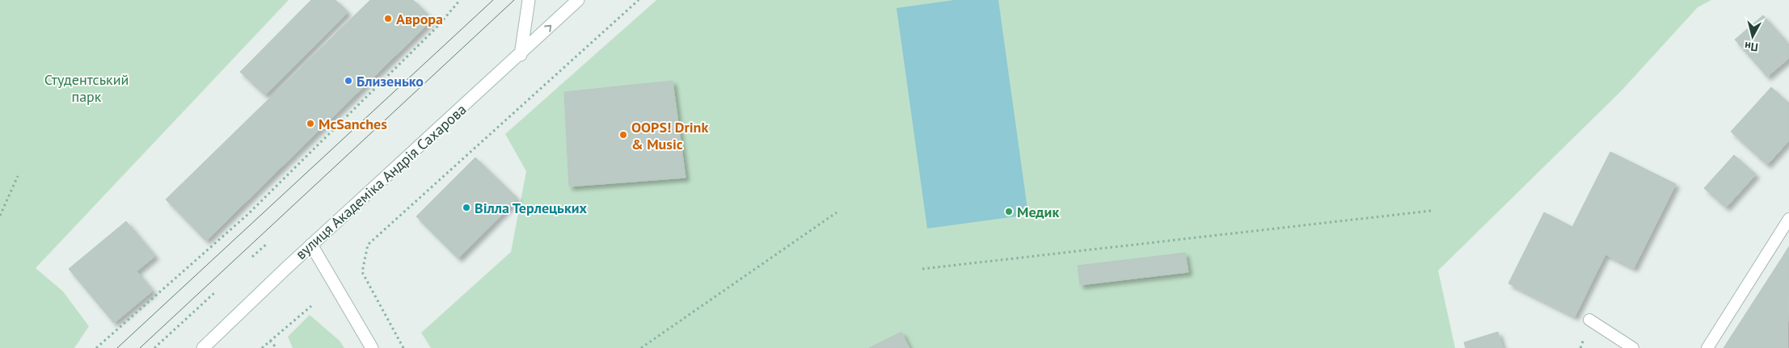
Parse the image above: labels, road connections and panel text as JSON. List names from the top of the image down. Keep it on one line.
{"streets":{"main road":["вулиця Академіка Андрія Сахарова"]},"parks":["Студентський парк"],"places":["Аврора","Близенько","McSanches","OOPS! Drink & Music","Вілла Терлецьких","Медик"],"north":"bottom"}
